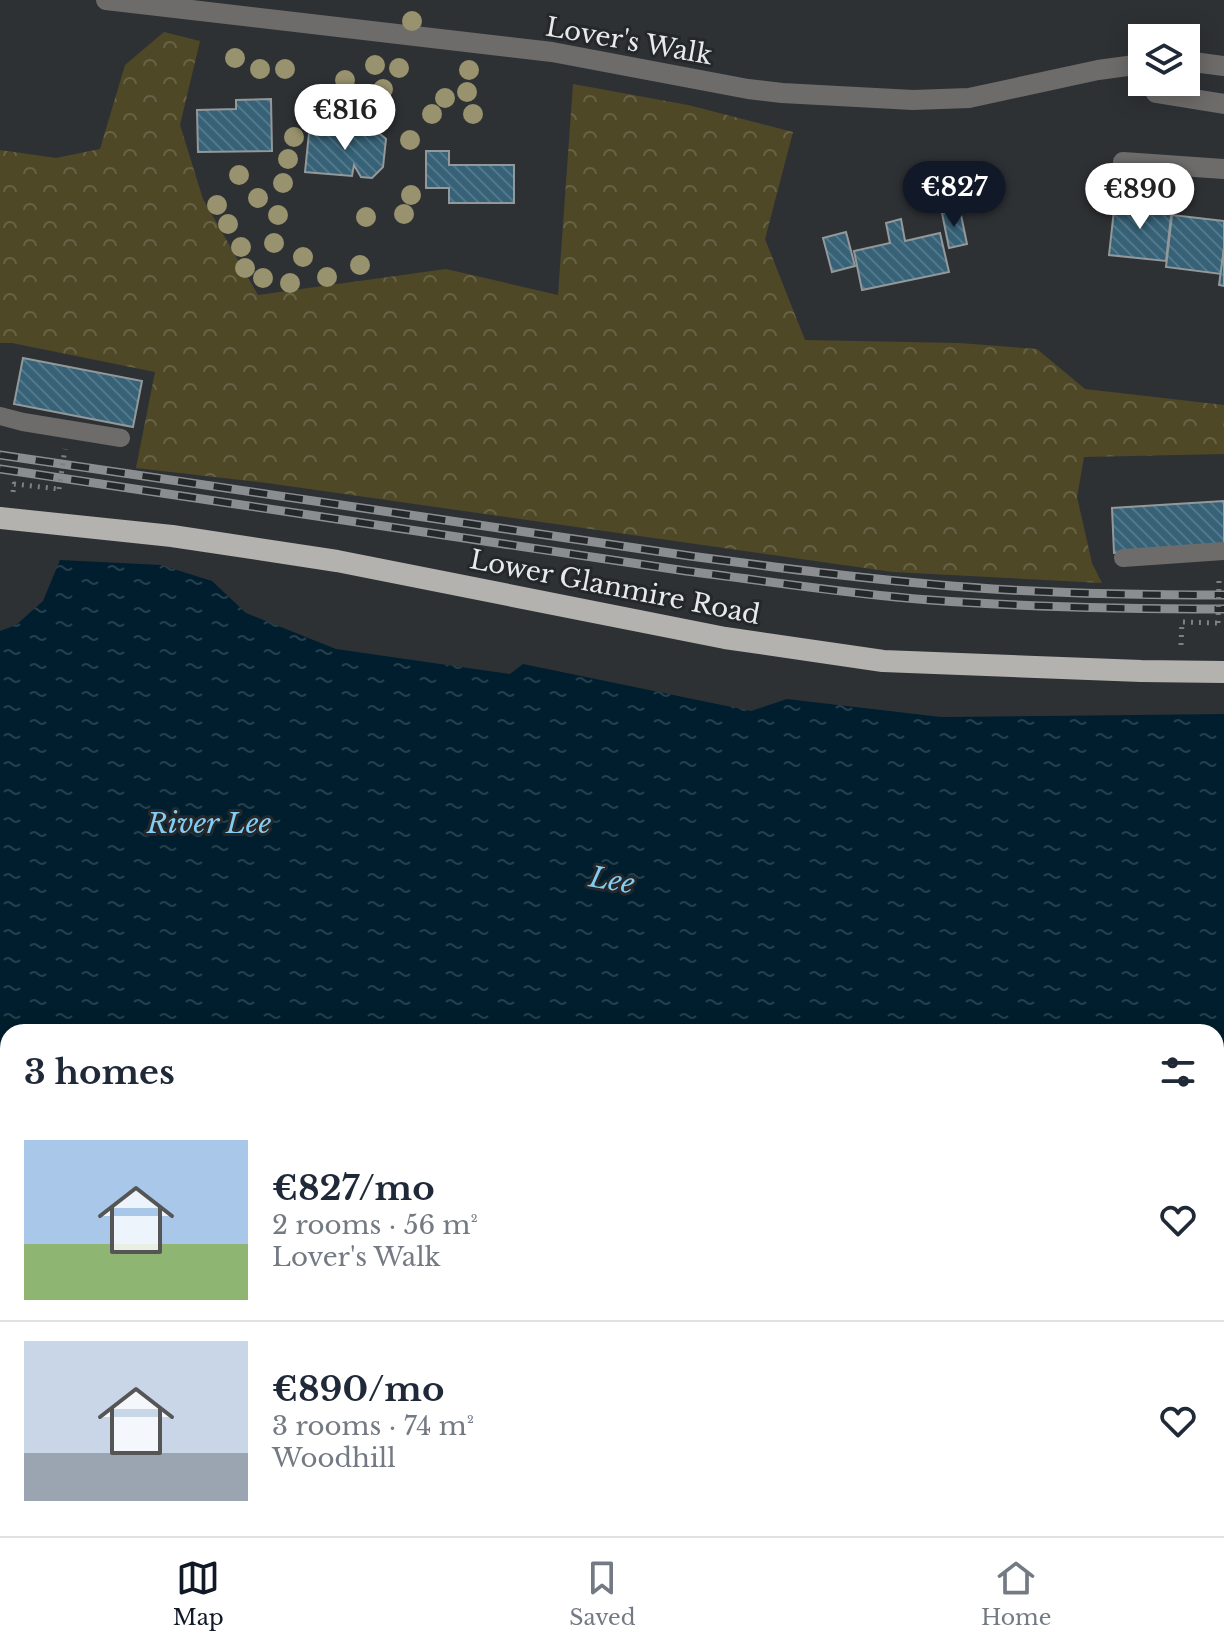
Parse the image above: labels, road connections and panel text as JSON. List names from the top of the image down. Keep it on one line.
{"streets":{"highway":["Lower Glanmire Road"],"street":["Lover's Walk"]},"water":["River Lee","Lee"],"page":{"price":["€816","€827","€890"],"heading":"3 homes","list":[{"name":"€827/mo","note":"2 rooms · 56 m² · Lover's Walk"},{"name":"€890/mo","note":"3 rooms · 74 m² · Woodhill"}],"tabs":["Map","Saved","Home"]}}
